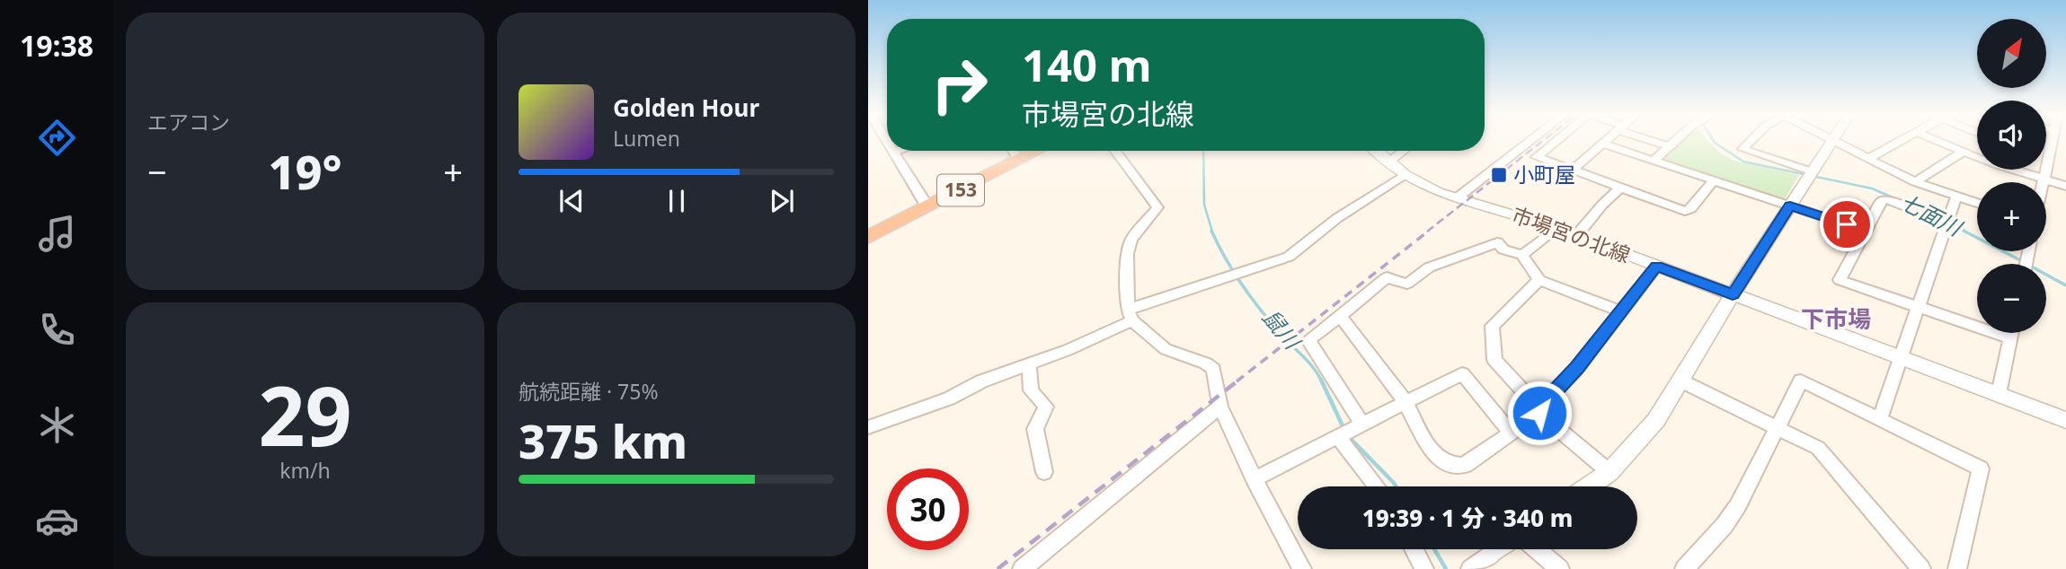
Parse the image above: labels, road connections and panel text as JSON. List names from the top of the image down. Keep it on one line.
{"streets":{"highway":["153"],"street":["市場宮の北線"]},"districts":["下市場"],"water":["七面川","鼠川"],"places":{"transit":["小町屋"]},"north":"top right","page":{"tabs":"19:38","tile":["エアコン",["29","km/h"],["航続距離 · 75%","375 km"]],"map_buttons":["+","−"],"turn":["140 m","市場宮の北線"],"song":["Golden Hour","Lumen"],"heat":["−","19°","+"],"limit":"30","trip":"19:39 · 1 分 · 340 m"}}
